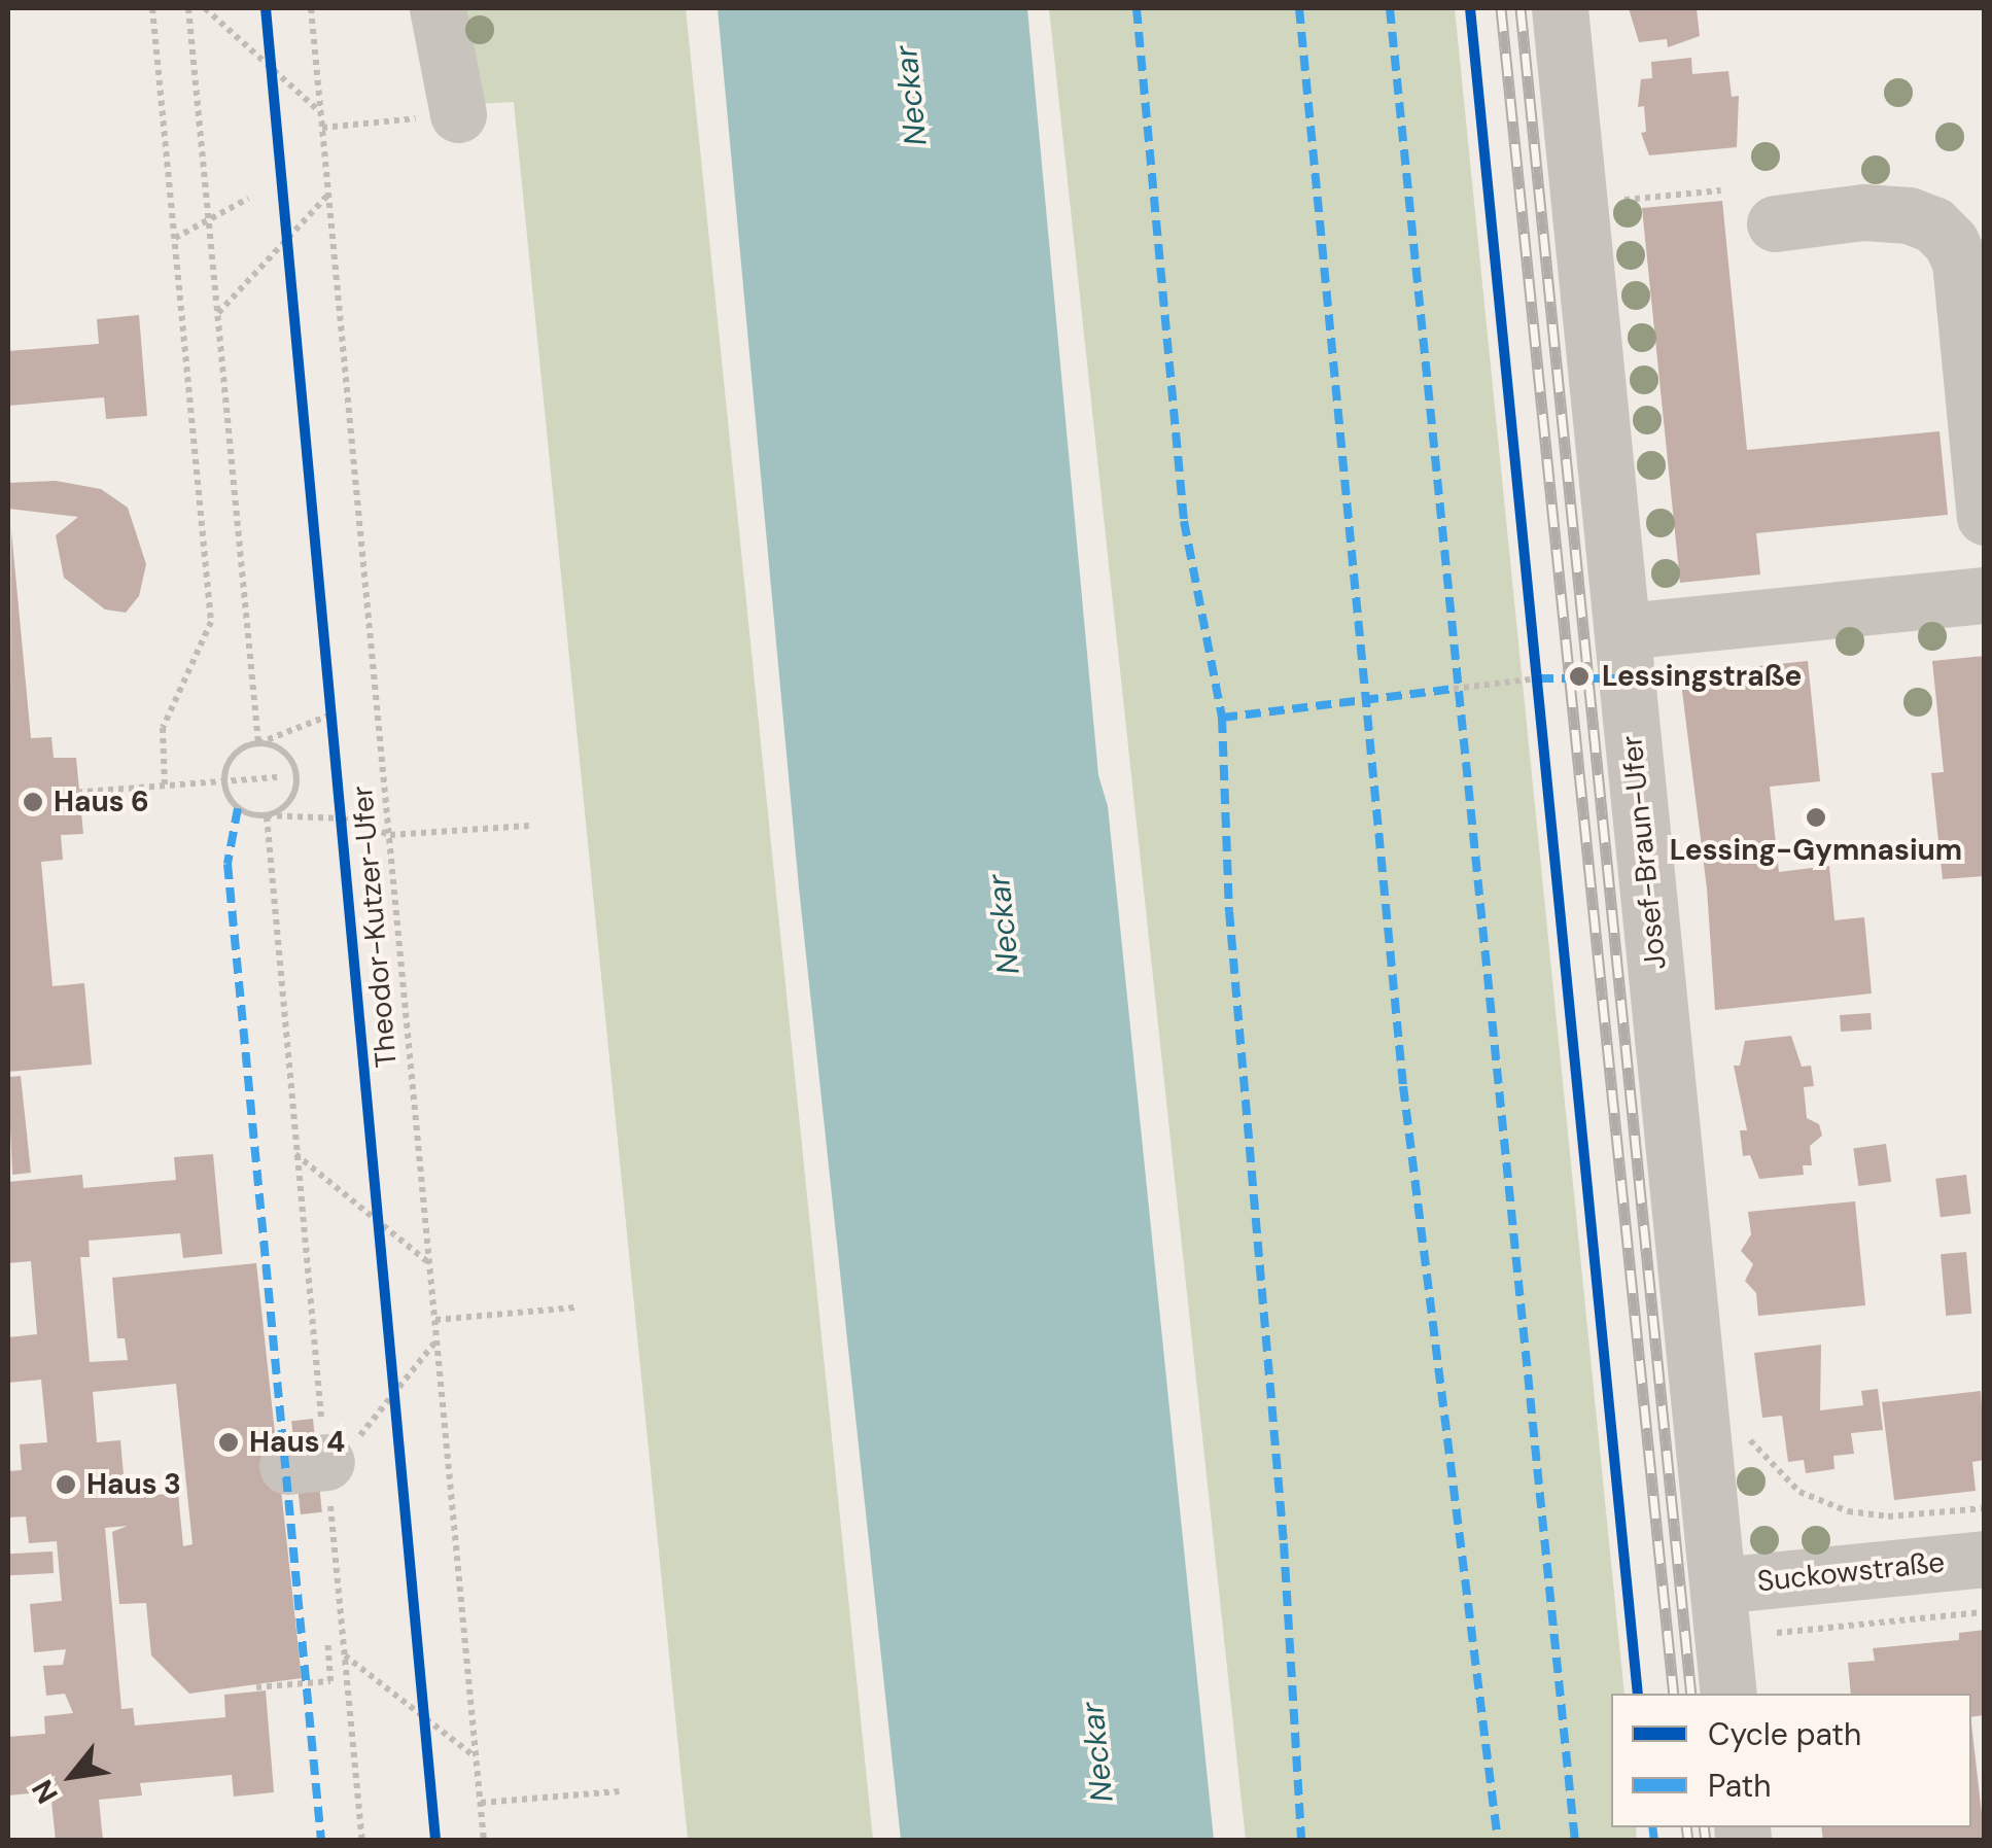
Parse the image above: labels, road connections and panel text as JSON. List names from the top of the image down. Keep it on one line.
{"streets":{"street":["Josef-Braun-Ufer","Suckowstraße"],"cycle path":["Theodor-Kutzer-Ufer"]},"crossings":[["Josef-Braun-Ufer","Suckowstraße"]],"water":["Neckar"],"places":["Lessingstraße","Haus 6","Lessing-Gymnasium","Haus 4","Haus 3"],"legend":["Cycle path","Path"],"north":"bottom left"}
